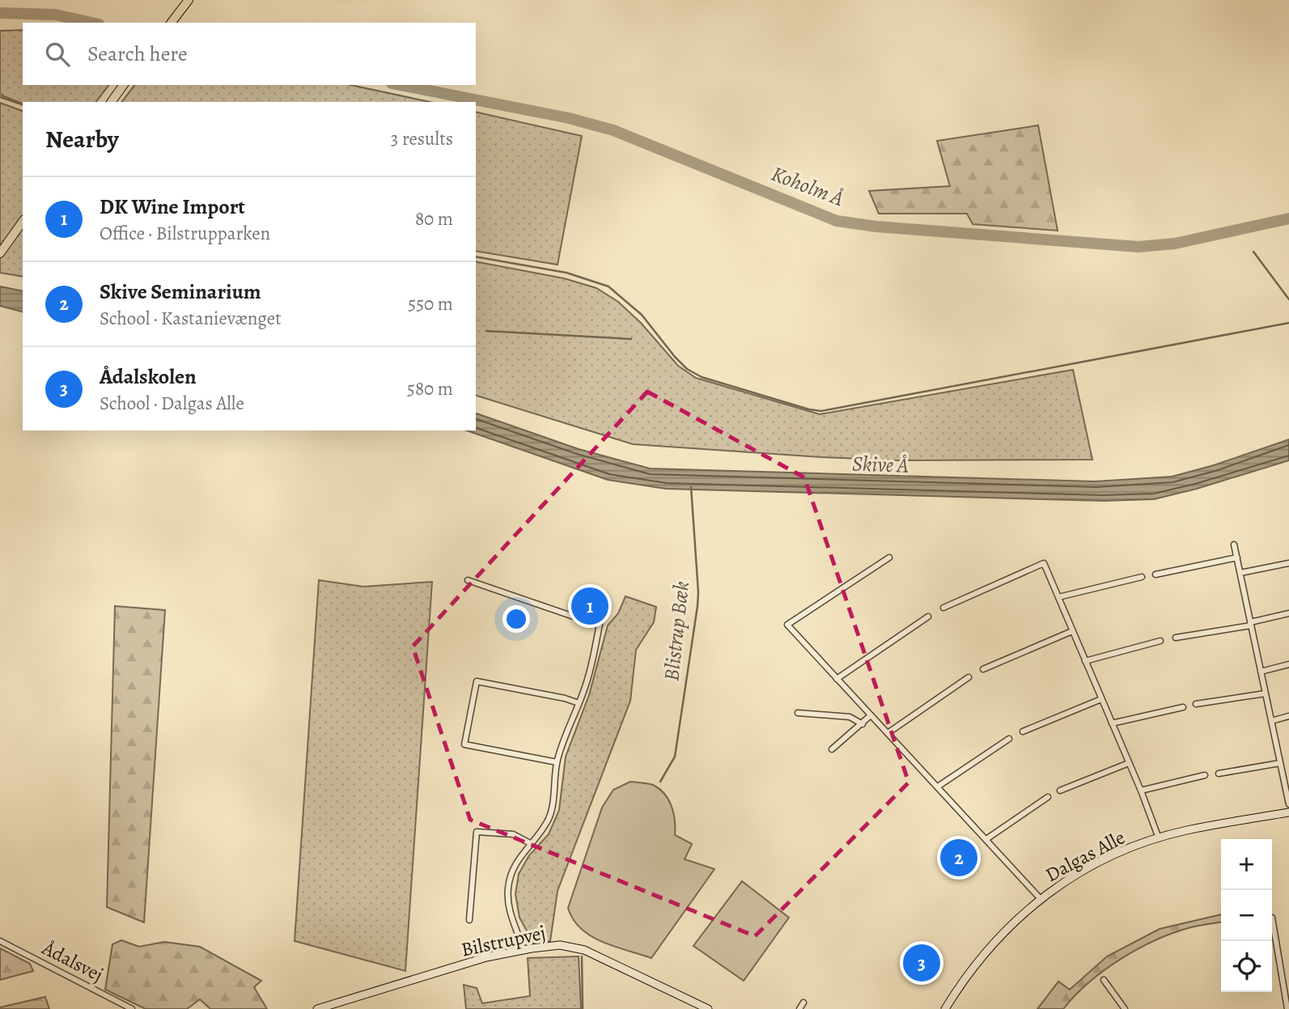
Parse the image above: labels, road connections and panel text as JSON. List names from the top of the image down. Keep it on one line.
{"streets":{"street":["Dalgas Alle","Bilstrupvej","Ådalsvej"]},"water":["Koholm Å","Skive Å","Blistrup Bæk"],"page":{"search":"Search here","heading":["Nearby","3 results"],"list":[{"mark":"1","name":"DK Wine Import","note":"Office · Bilstrupparken","value":"80 m"},{"mark":"2","name":"Skive Seminarium","note":"School · Kastanievænget","value":"550 m"},{"mark":"3","name":"Ådalskolen","note":"School · Dalgas Alle","value":"580 m"}],"pins":["1","2","3"],"map_buttons":["+","−"]}}
